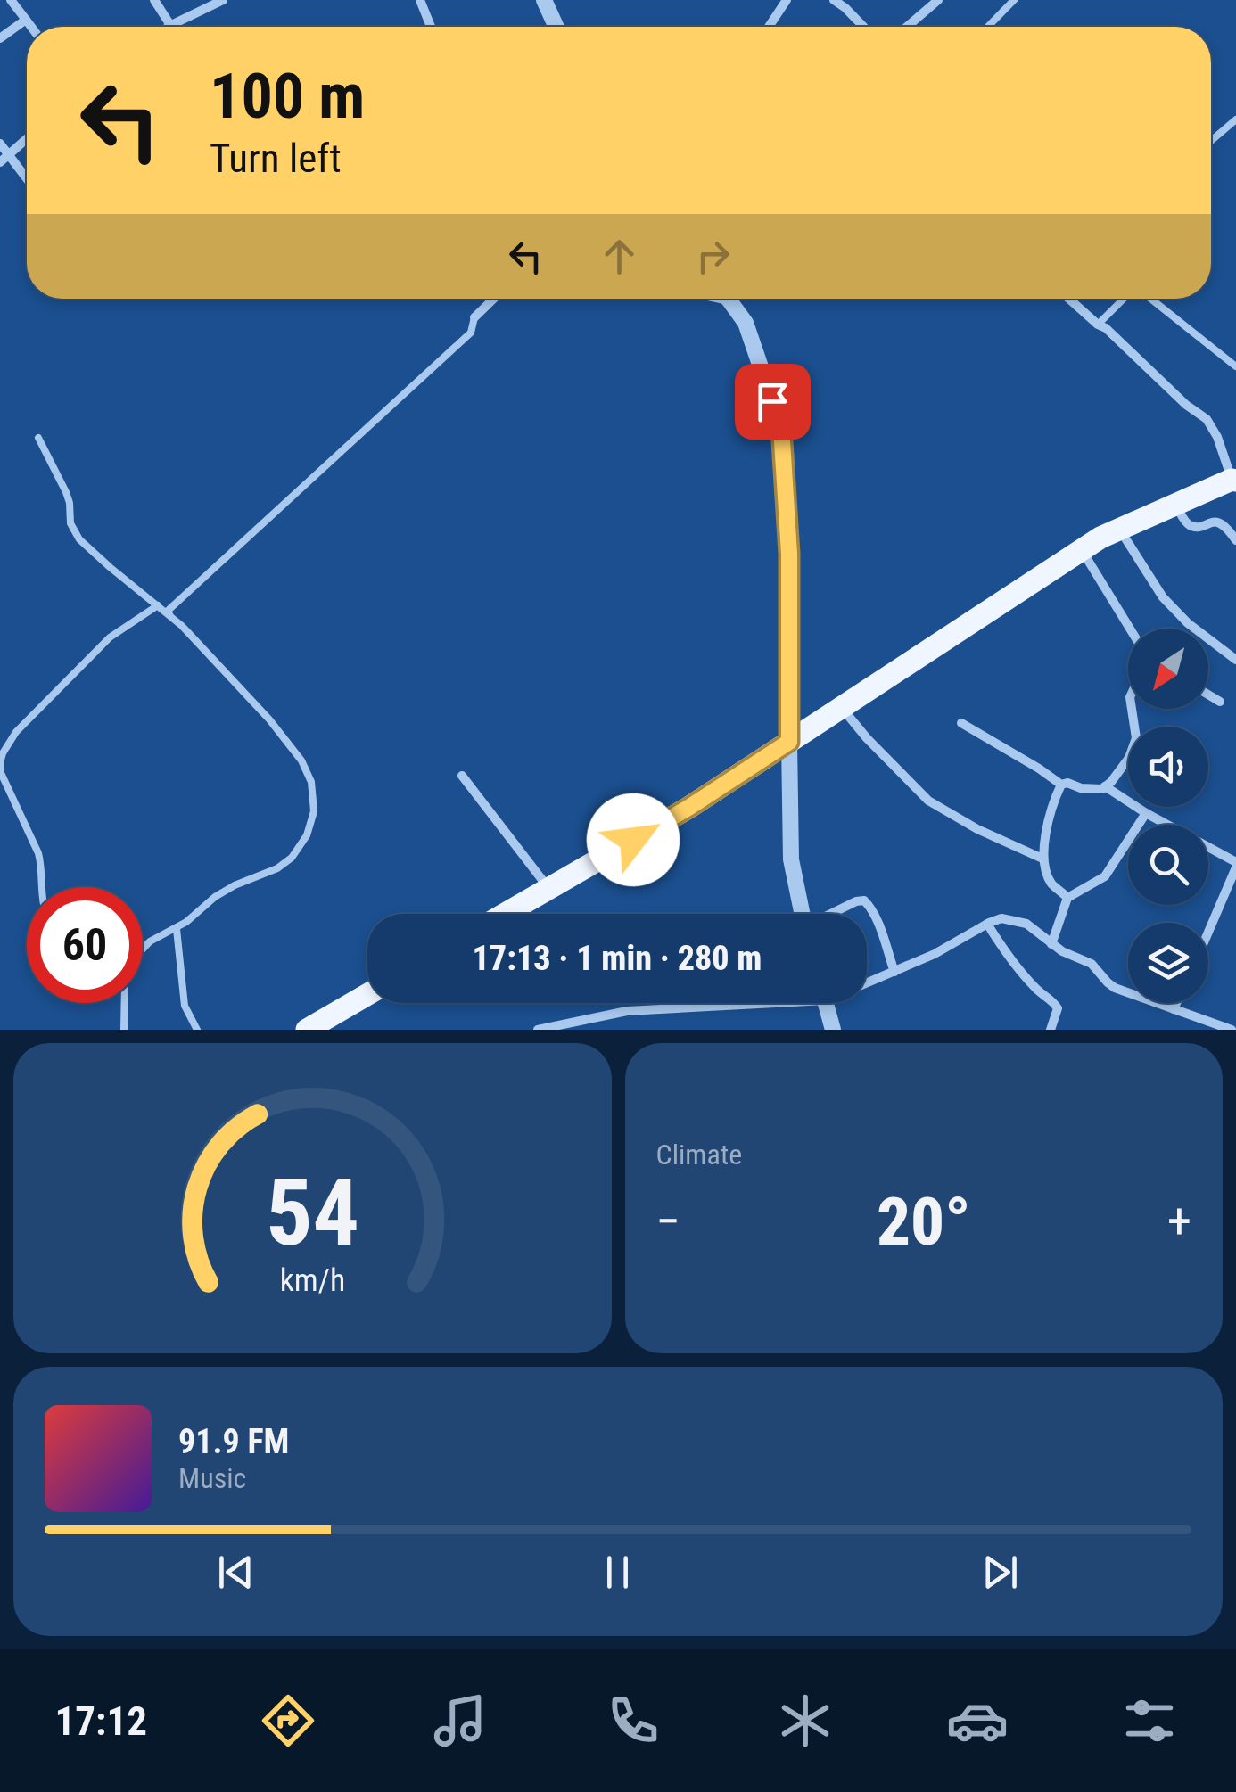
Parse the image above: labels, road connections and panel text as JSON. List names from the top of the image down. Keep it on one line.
{"north":"bottom left","page":{"turn":["100 m","Turn left"],"limit":"60","trip":"17:13 · 1 min · 280 m","tile":"Climate","heat":["−","20°","+"],"song":["91.9 FM","Music"],"tabs":"17:12","gauge":["54","km/h"]}}
